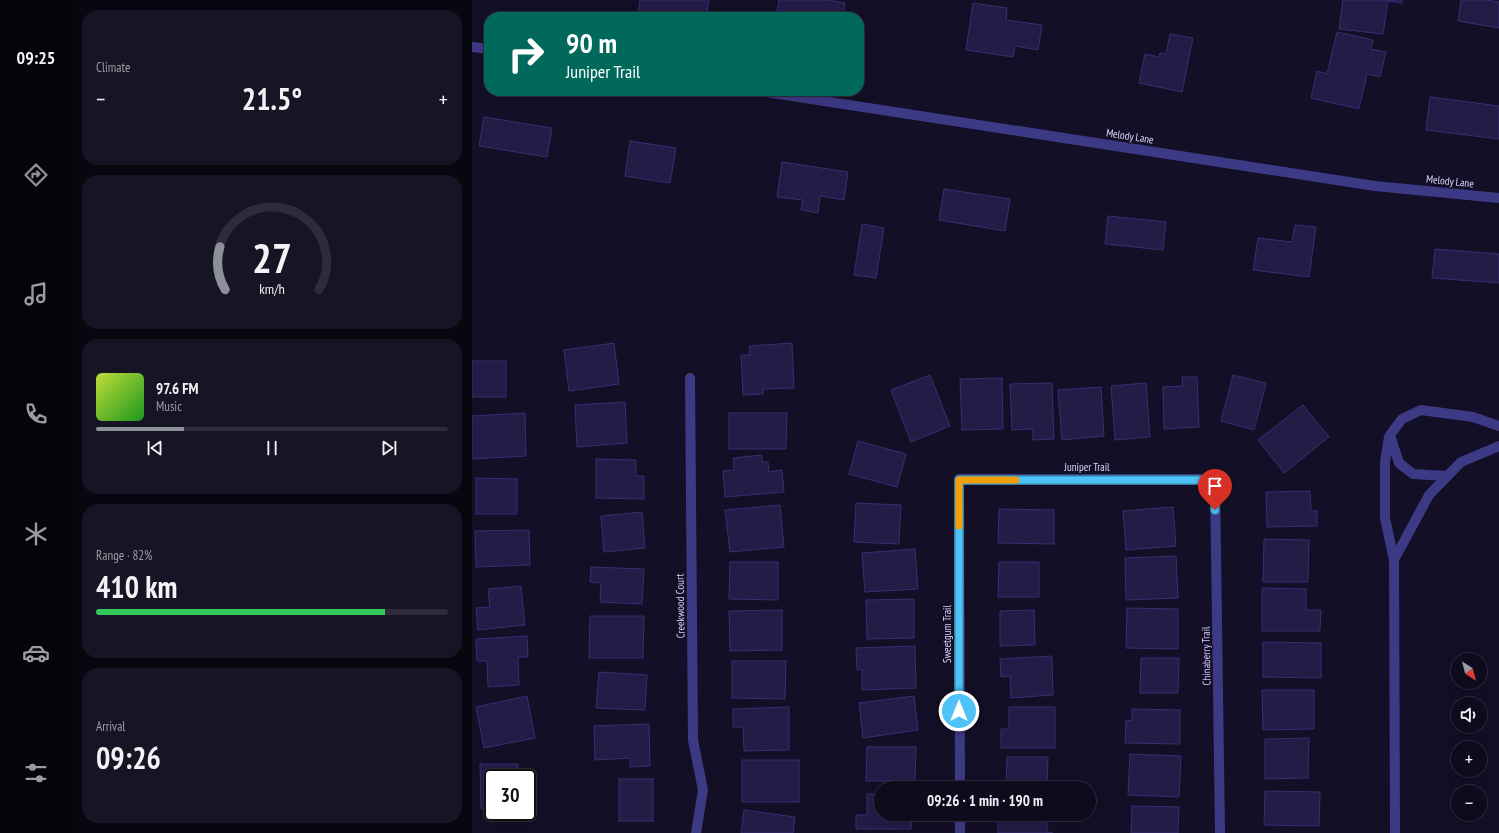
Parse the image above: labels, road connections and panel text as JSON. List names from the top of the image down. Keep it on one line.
{"streets":{"street":["Melody Lane","Juniper Trail","Creekwood Court","Sweetgum Trail","Chinaberry Trail"]},"crossings":[["Juniper Trail","Sweetgum Trail"],["Juniper Trail","Chinaberry Trail"]],"north":"bottom right","page":{"tabs":"09:25","tile":["Climate",["Range · 82%","410 km"],["Arrival","09:26"]],"turn":["90 m","Juniper Trail"],"heat":["−","21.5°","+"],"song":["97.6 FM","Music"],"map_buttons":["+","−"],"limit":"30","trip":"09:26 · 1 min · 190 m","gauge":["27","km/h"]}}
